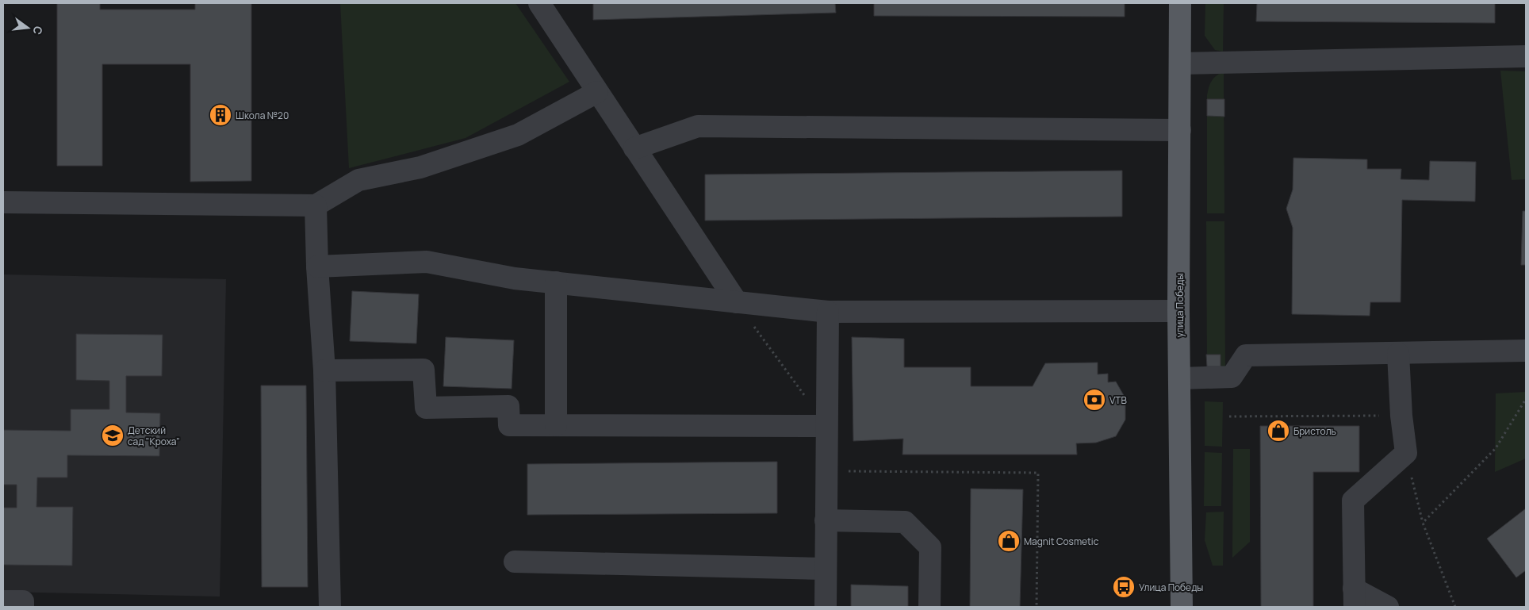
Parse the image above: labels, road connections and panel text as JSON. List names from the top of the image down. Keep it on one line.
{"streets":{"main road":["улица Победы"]},"places":{"building":["Школа №20"],"bank":["VTB"],"shop":["Бристоль","Magnit Cosmetic"],"school or university":["Детский сад \"Кроха\""],"bus stop":["Улица Победы"]},"north":"right"}
